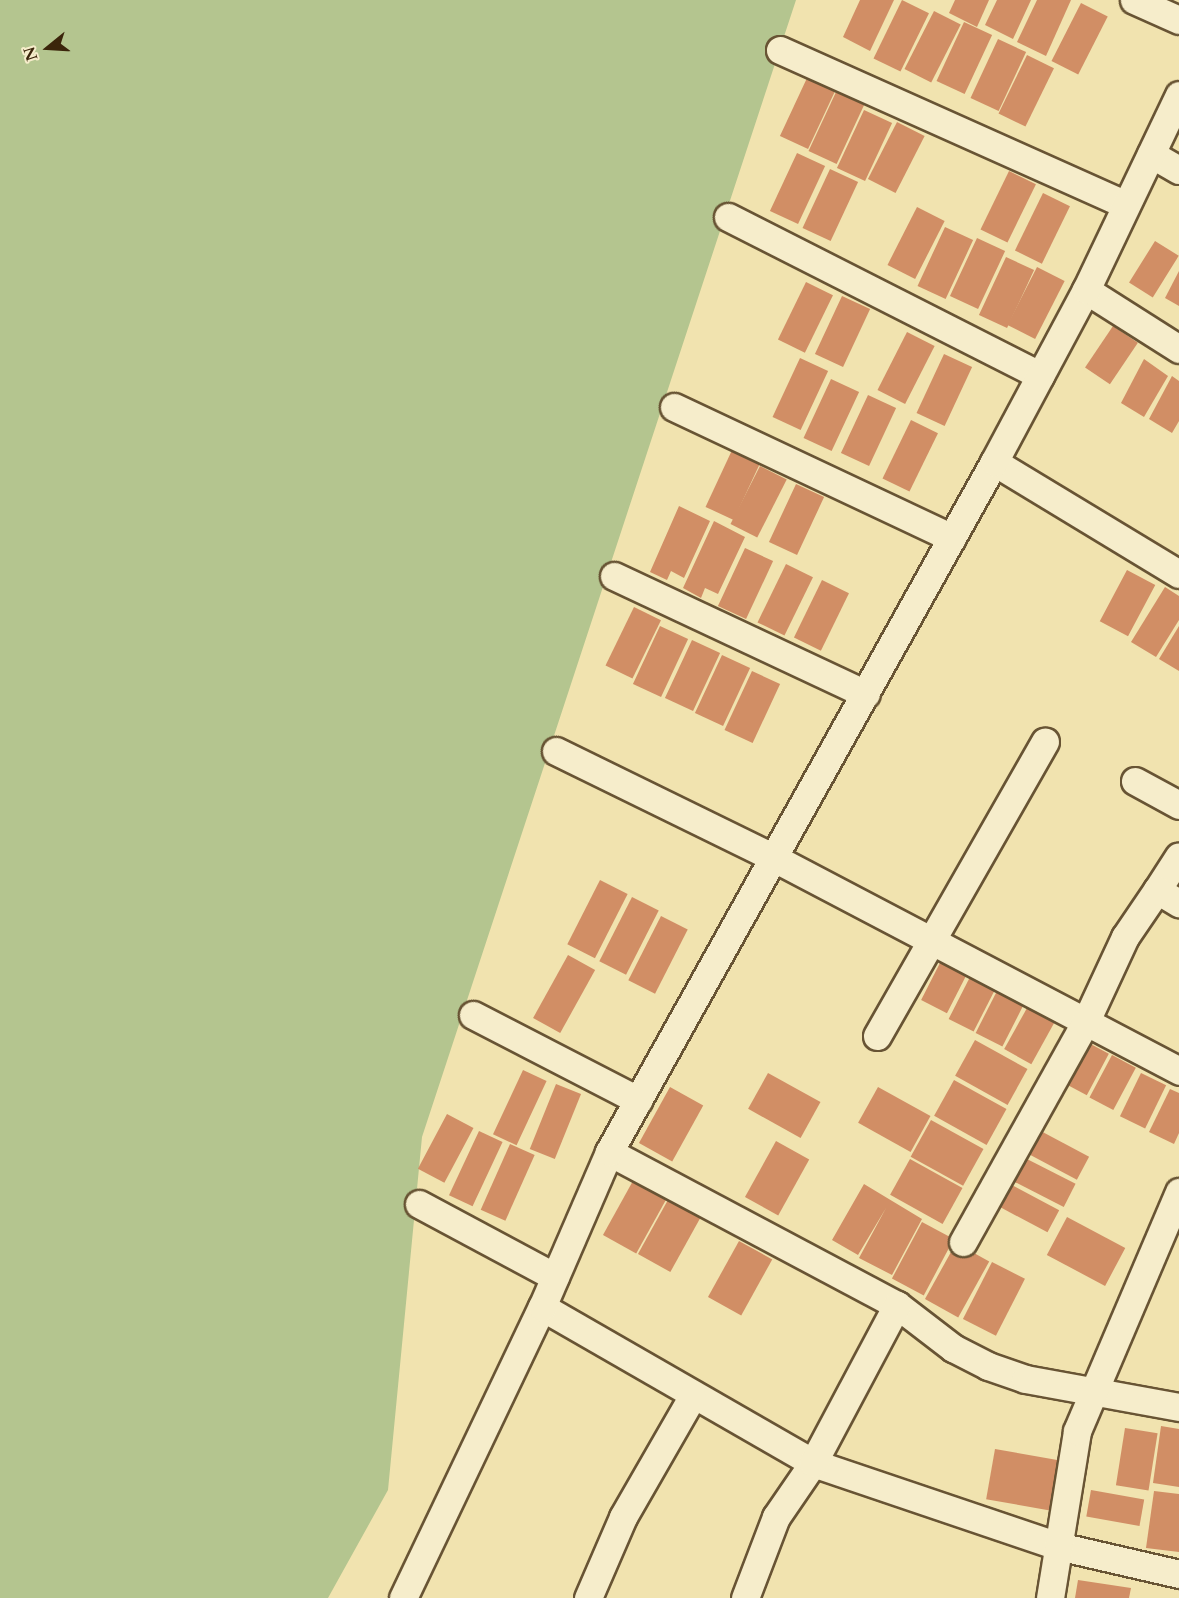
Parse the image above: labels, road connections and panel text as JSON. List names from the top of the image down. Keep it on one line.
{"north":"left"}
